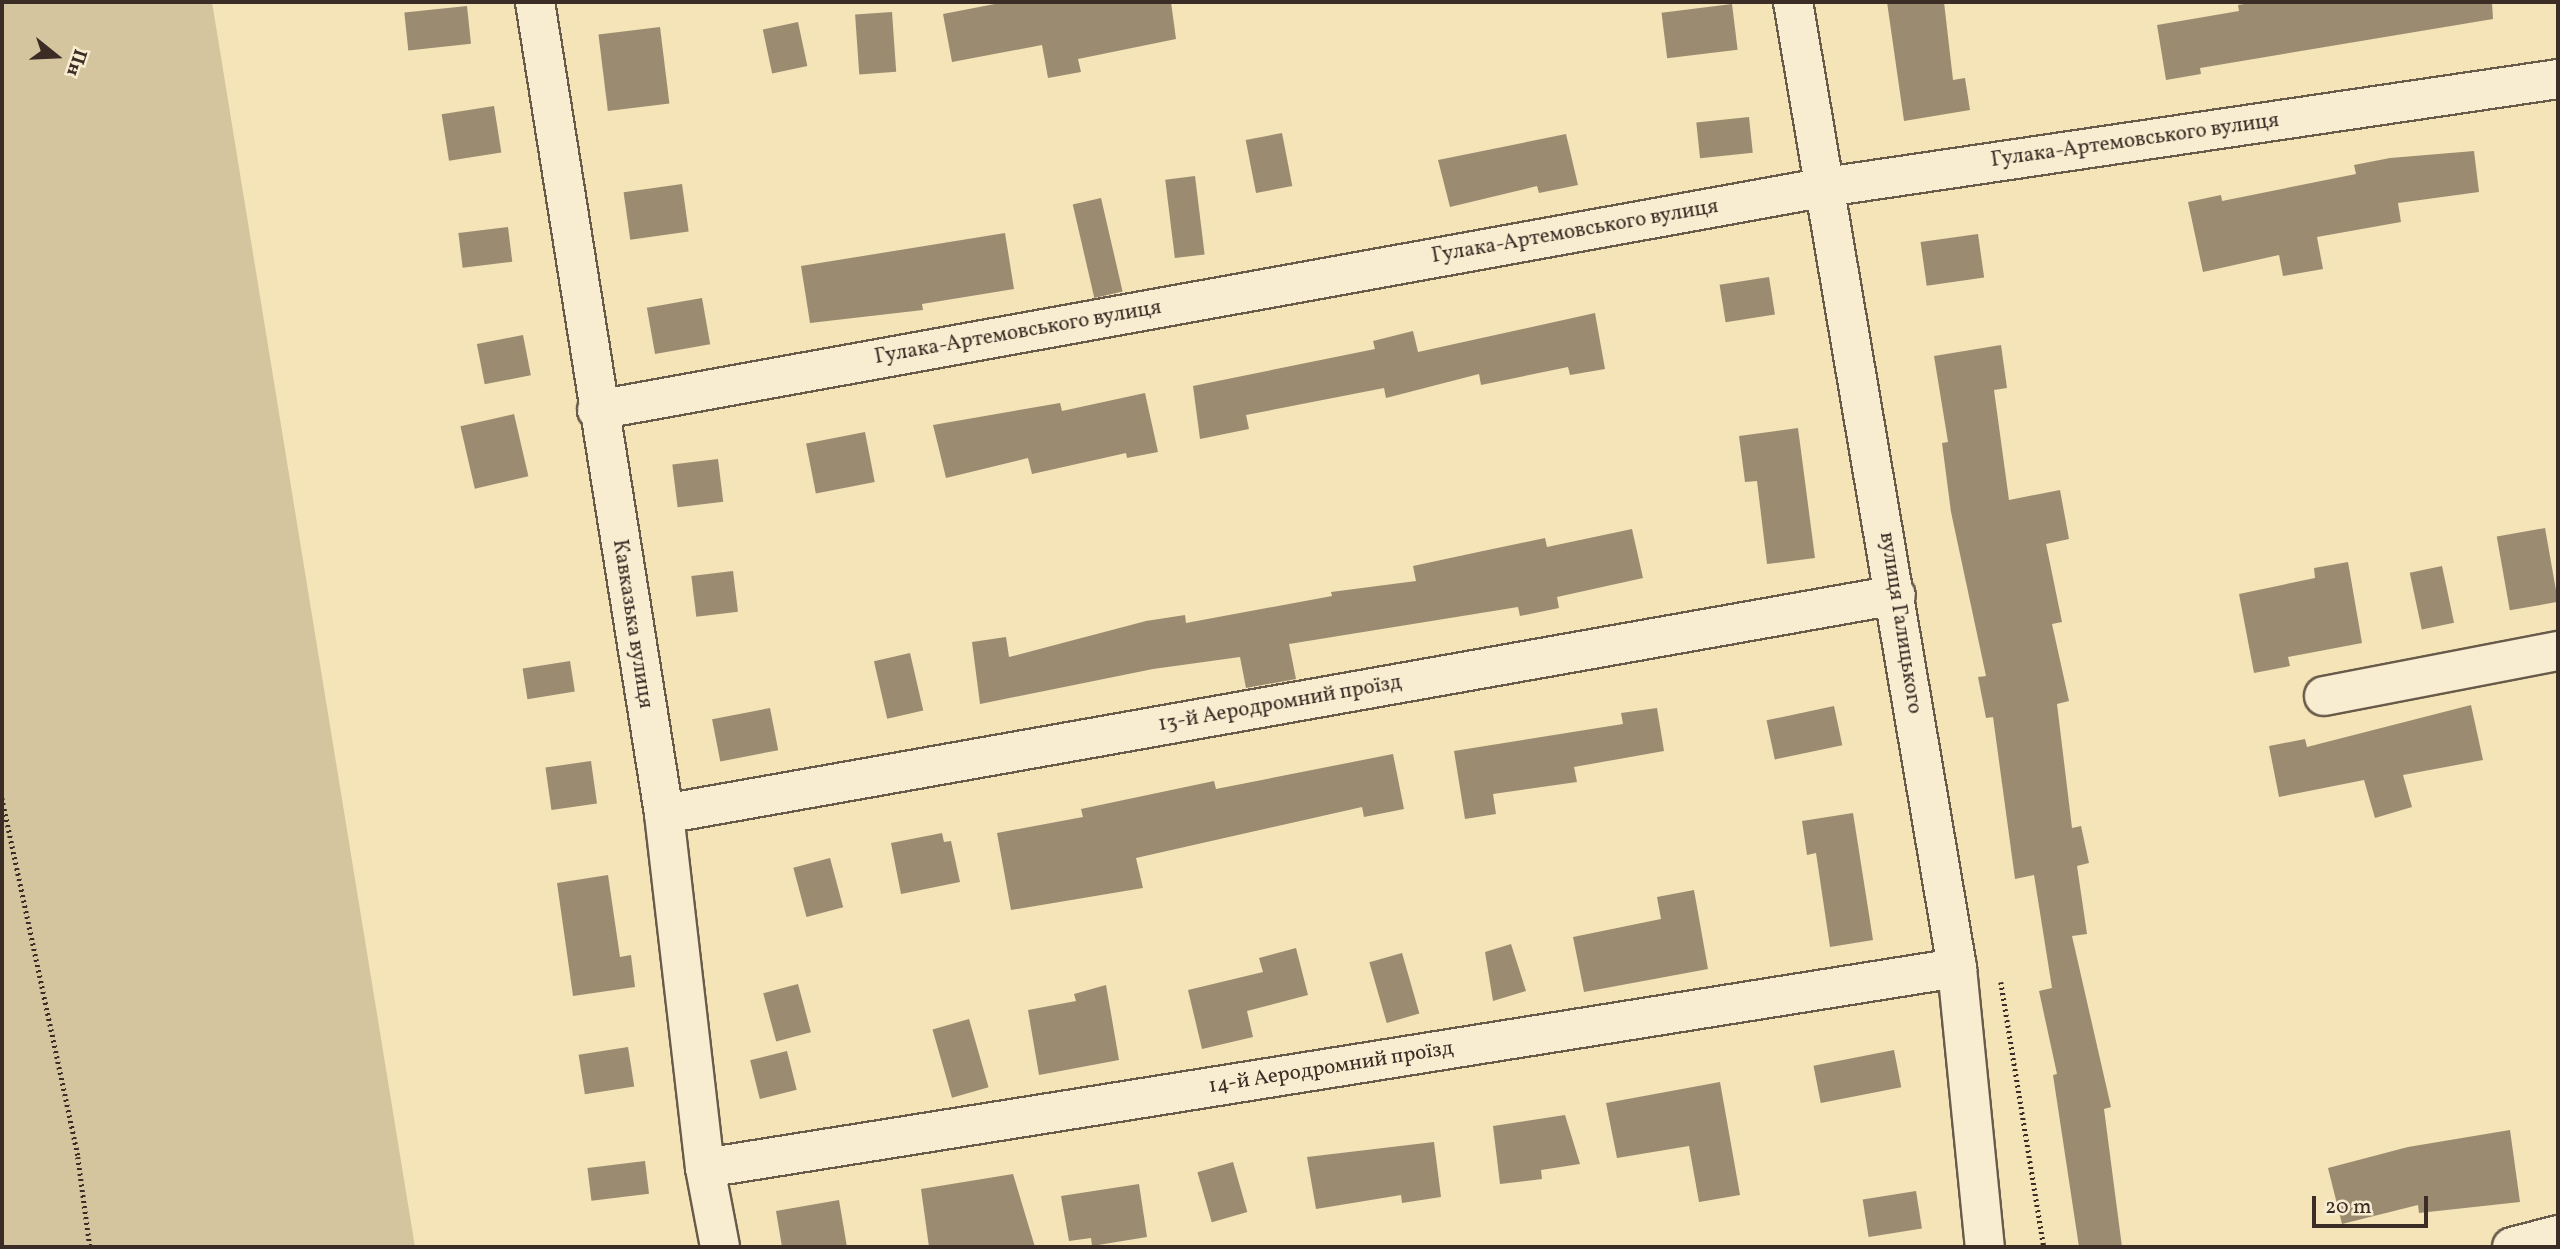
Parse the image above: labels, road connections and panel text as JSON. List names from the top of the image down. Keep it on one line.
{"streets":{"street":["Гулака-Артемовського вулиця","вулиця Галицького","Кавказька вулиця","13-й Аеродромний проїзд","14-й Аеродромний проїзд"]},"crossings":[["Гулака-Артемовського вулиця","вулиця Галицького"],["Гулака-Артемовського вулиця","Кавказька вулиця"],["вулиця Галицького","13-й Аеродромний проїзд"],["вулиця Галицького","14-й Аеродромний проїзд"],["Кавказька вулиця","13-й Аеродромний проїзд"],["Кавказька вулиця","14-й Аеродромний проїзд"]],"scale_bar":"20 m","north":"right"}
